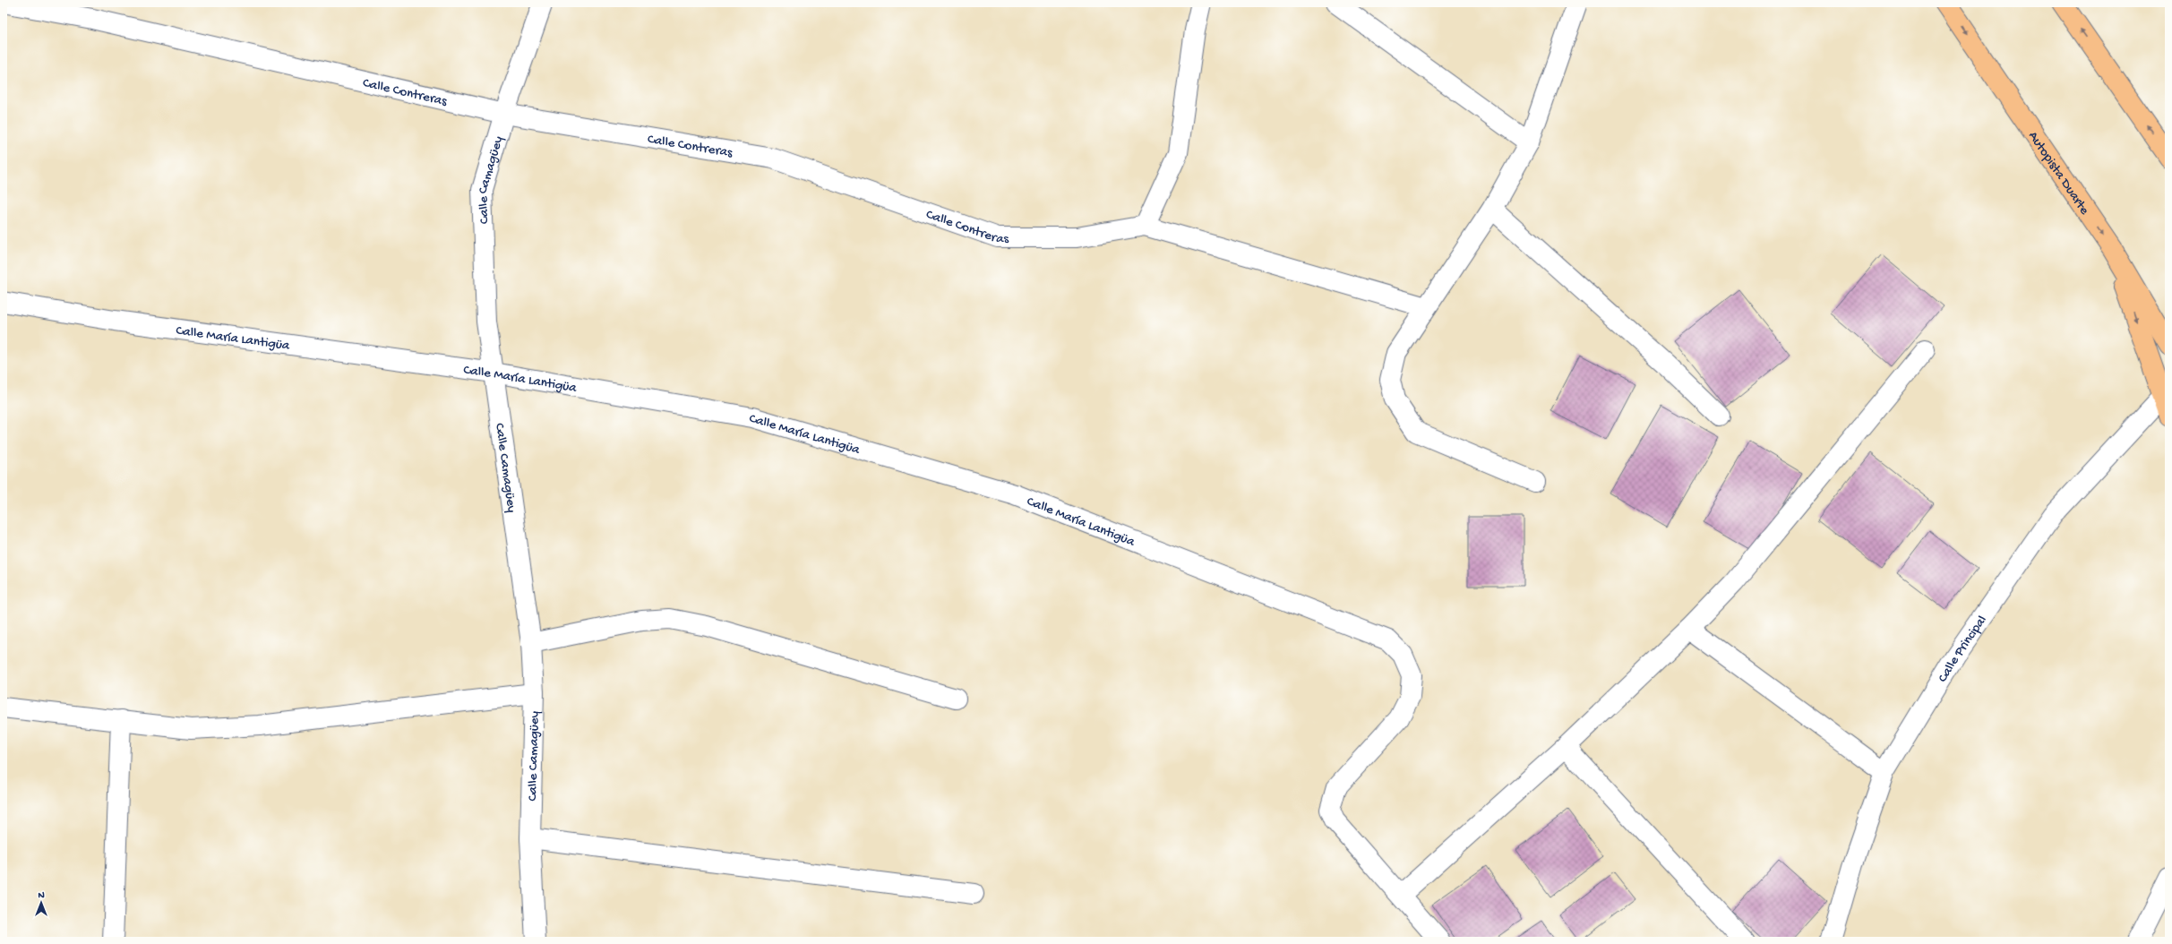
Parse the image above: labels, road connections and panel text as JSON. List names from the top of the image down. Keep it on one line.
{"streets":{"highway":["Autopista Duarte"],"street":["Calle Contreras","Calle Camagüey","Calle María Lantigüa","Calle Principal"]},"crossings":[["Calle Contreras","Calle Camagüey"],["Calle Camagüey","Calle María Lantigüa"]],"north":"top"}
